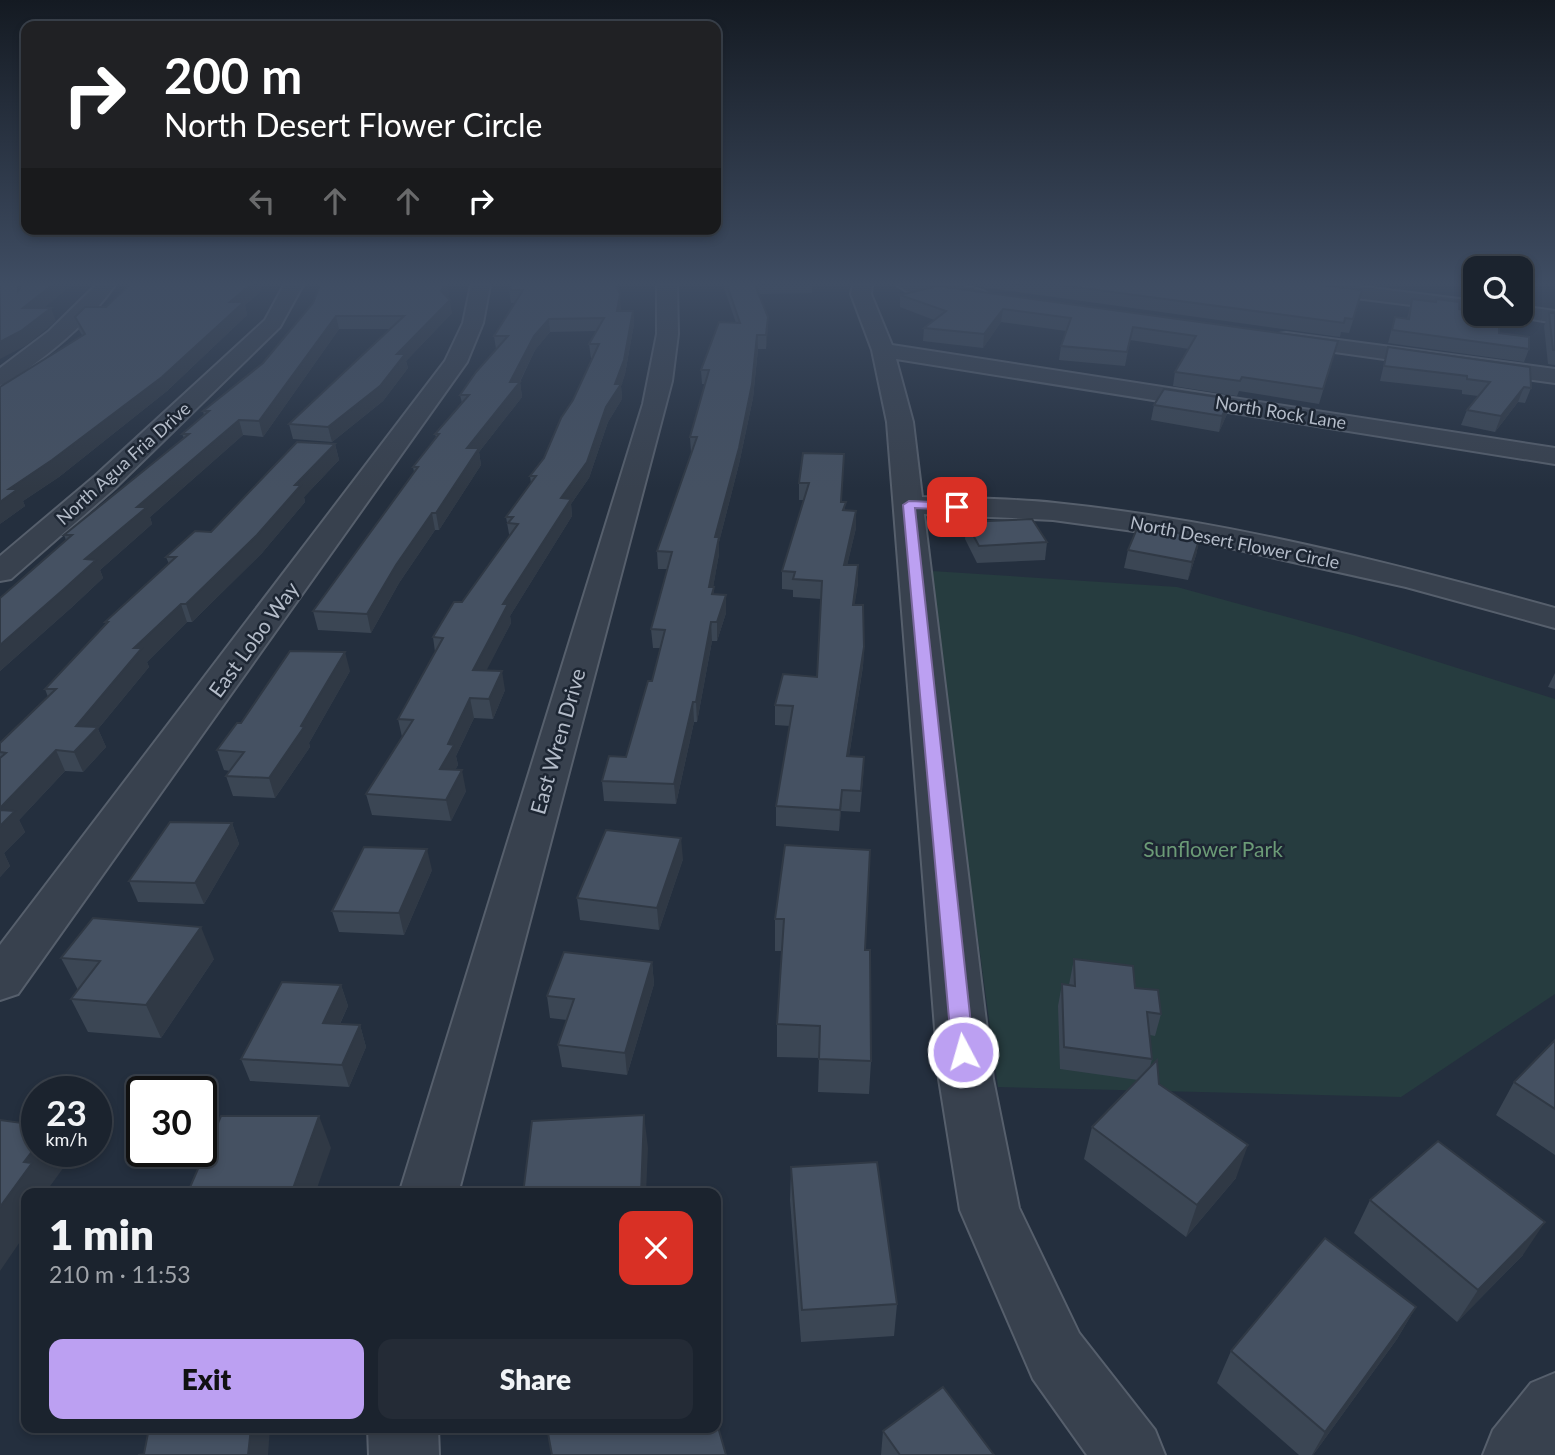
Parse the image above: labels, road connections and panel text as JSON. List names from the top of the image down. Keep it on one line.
{"streets":{"street":["North Rock Lane","North Agua Fria Drive","North Desert Flower Circle","East Lobo Way","East Wren Drive"]},"parks":["Sunflower Park"],"page":{"turn":["200 m","North Desert Flower Circle"],"speed":"23 km/h","limit":"30","heading":["1 min","210 m · 11:53"],"buttons":["Exit","Share"]}}
